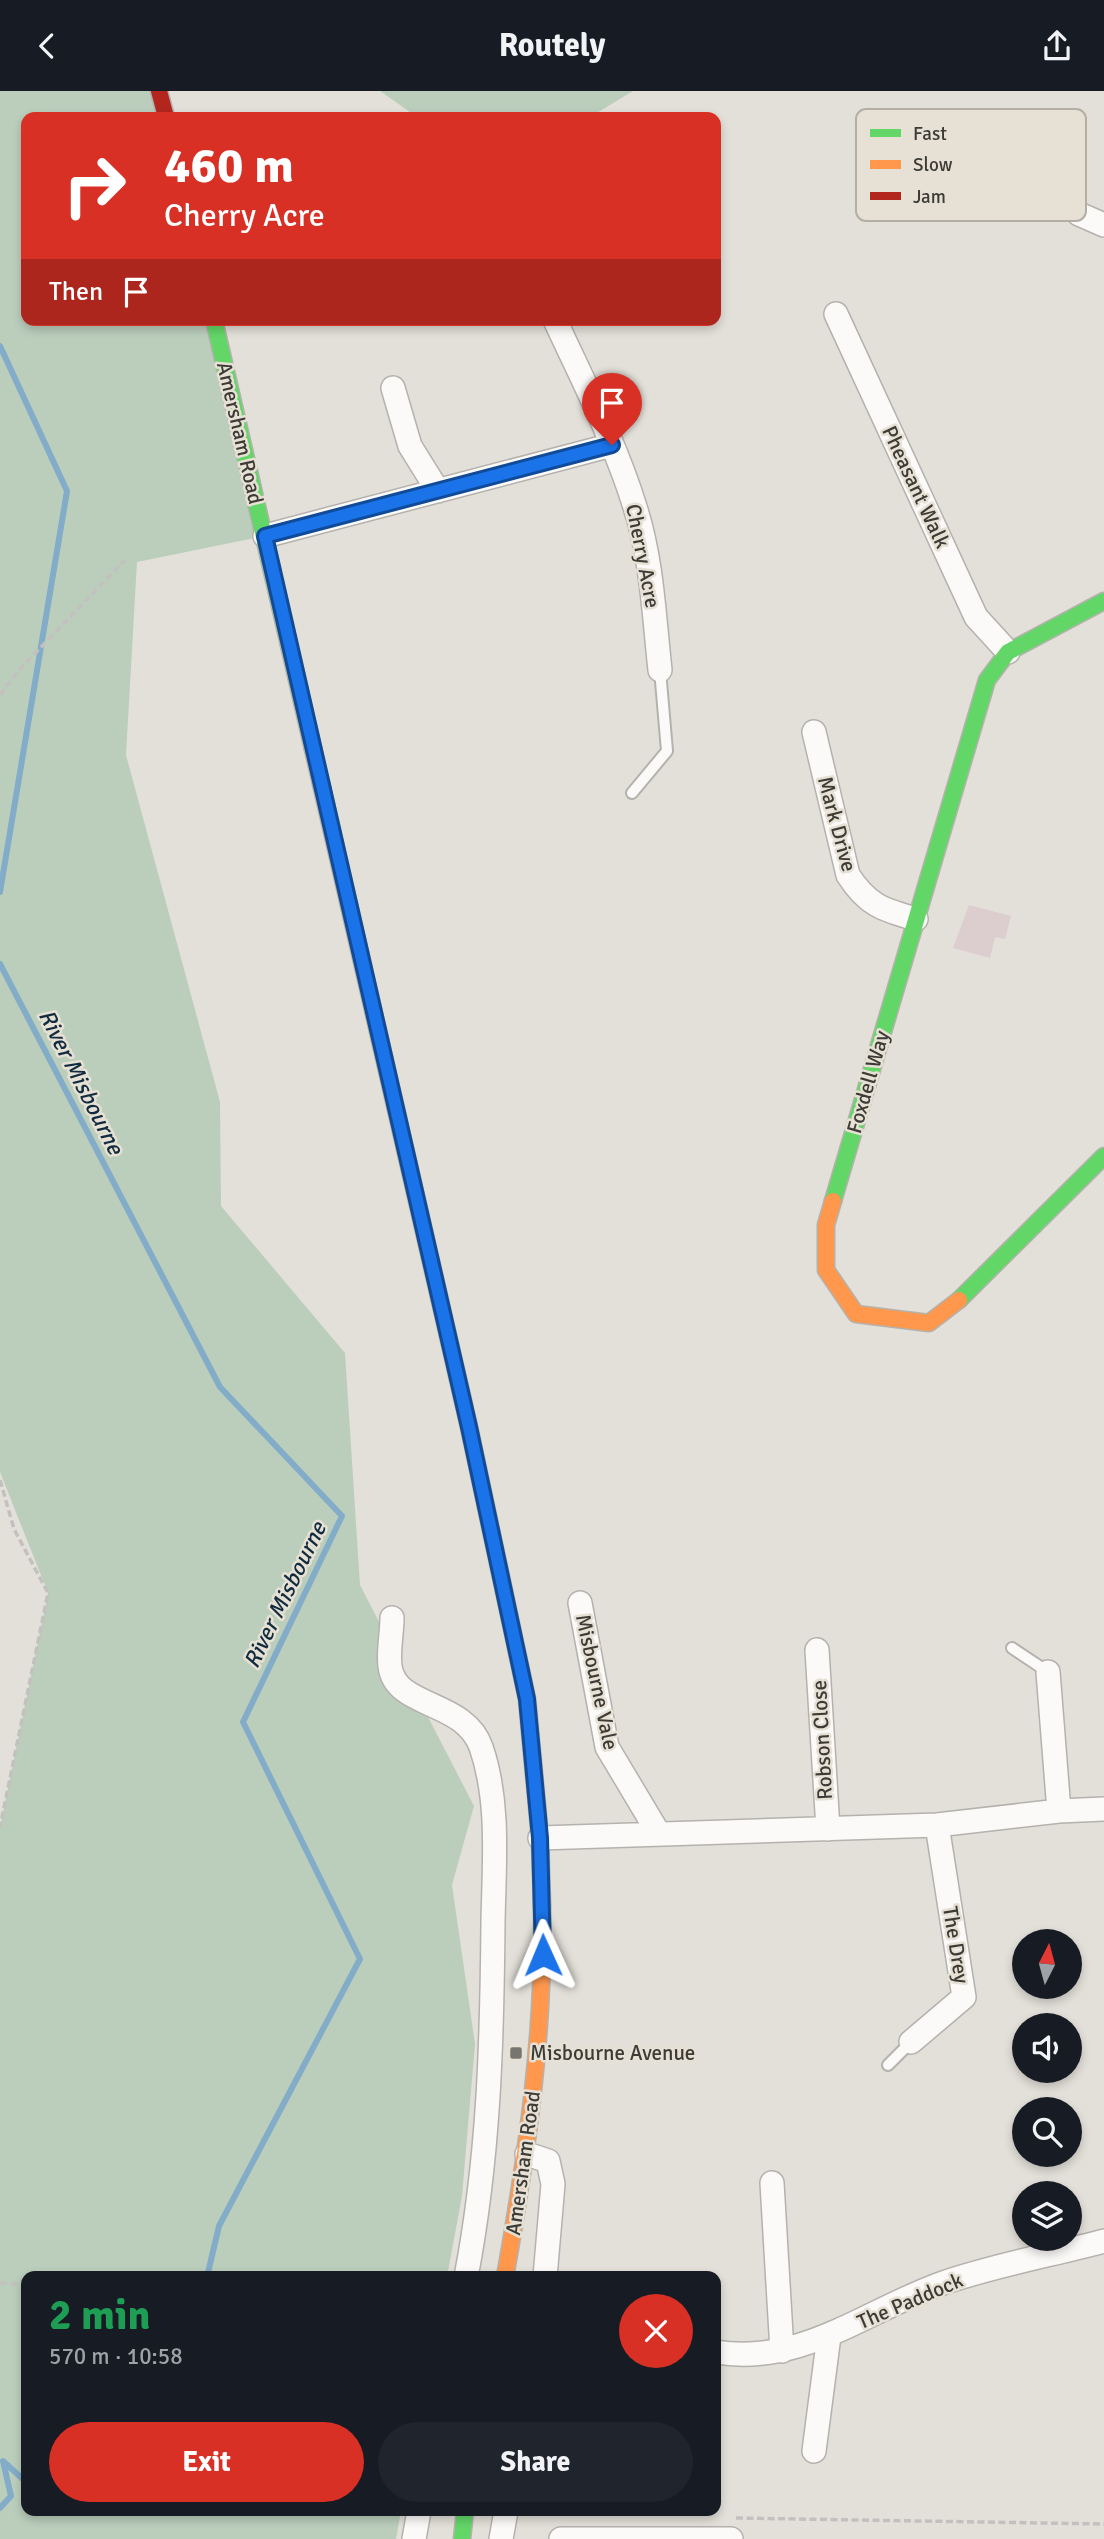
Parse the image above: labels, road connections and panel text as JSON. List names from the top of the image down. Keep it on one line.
{"streets":{"main road":["Amersham Road","Foxdell Way"],"street":["Pheasant Walk","Cherry Acre","Mark Drive","Misbourne Vale","Robson Close","The Drey","The Paddock"]},"crossings":[["Pheasant Walk","Foxdell Way"],["Mark Drive","Foxdell Way"]],"water":["River Misbourne"],"places":{"transit":["Misbourne Avenue"]},"legend":["Fast","Slow","Jam"],"north":"top","page":{"header":"Routely","turn":["460 m","Cherry Acre"],"then":"Then","heading":["2 min","570 m · 10:58"],"buttons":["Exit","Share"]}}
